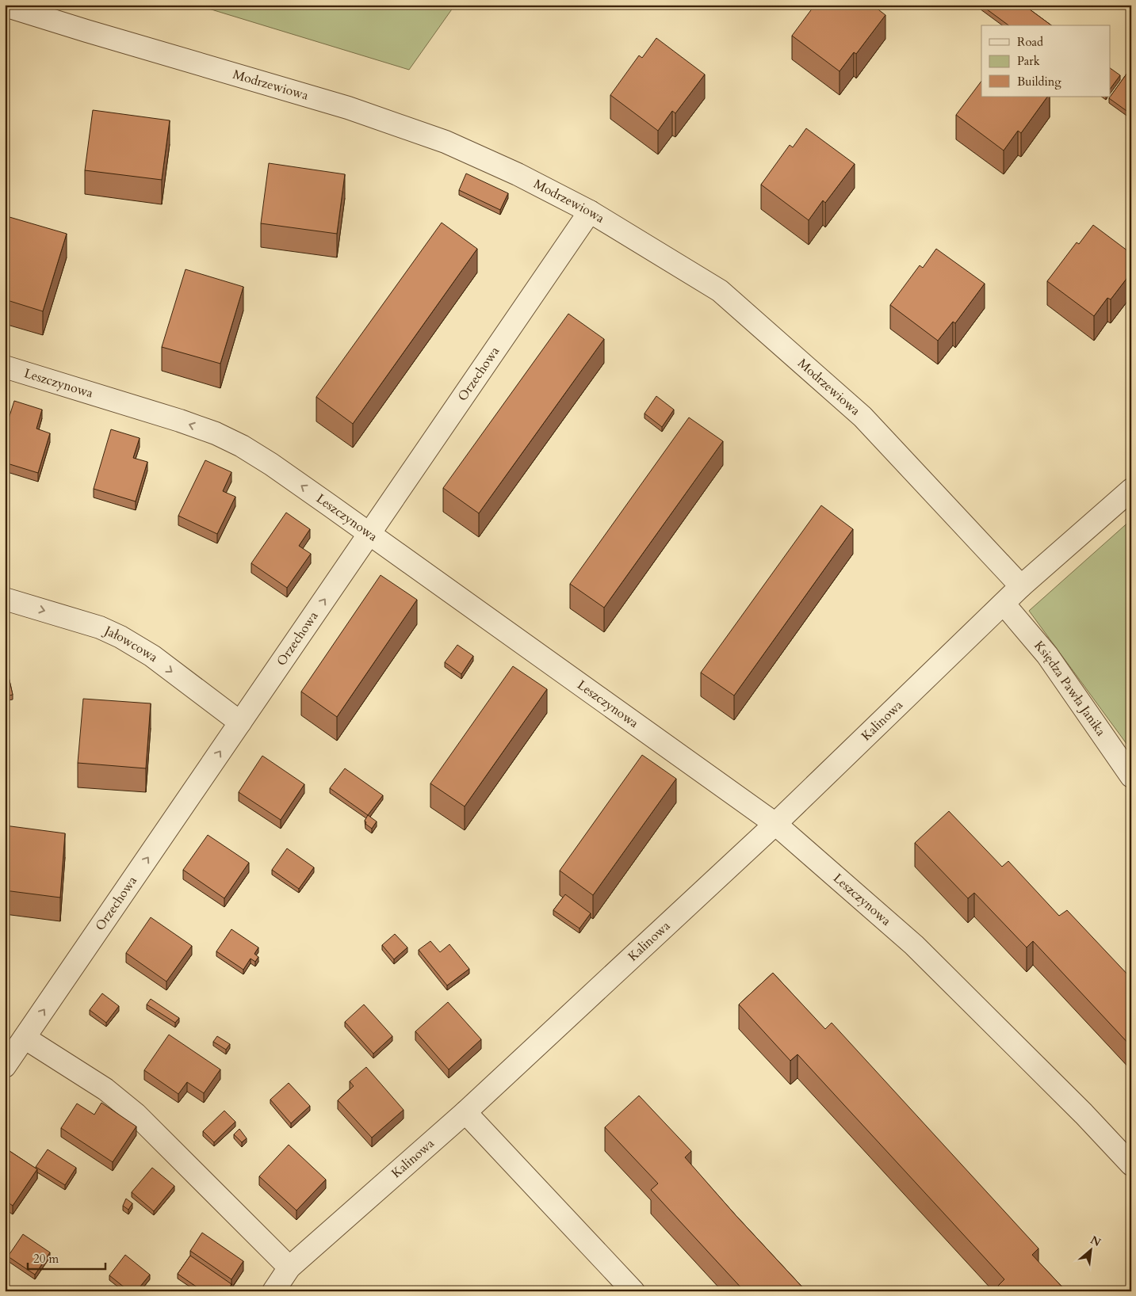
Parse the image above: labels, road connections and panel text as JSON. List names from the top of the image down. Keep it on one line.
{"streets":{"street":["Modrzewiowa","Orzechowa","Leszczynowa","Jałowcowa","Księdza Pawła Janika","Kalinowa"]},"crossings":[["Modrzewiowa","Orzechowa"],["Modrzewiowa","Kalinowa"],["Orzechowa","Leszczynowa"],["Orzechowa","Jałowcowa"],["Leszczynowa","Kalinowa"],["Księdza Pawła Janika","Kalinowa"]],"one_way":["Orzechowa","Jałowcowa"],"legend":["Road","Park","Building"],"scale_bar":"20 m","north":"top right"}
